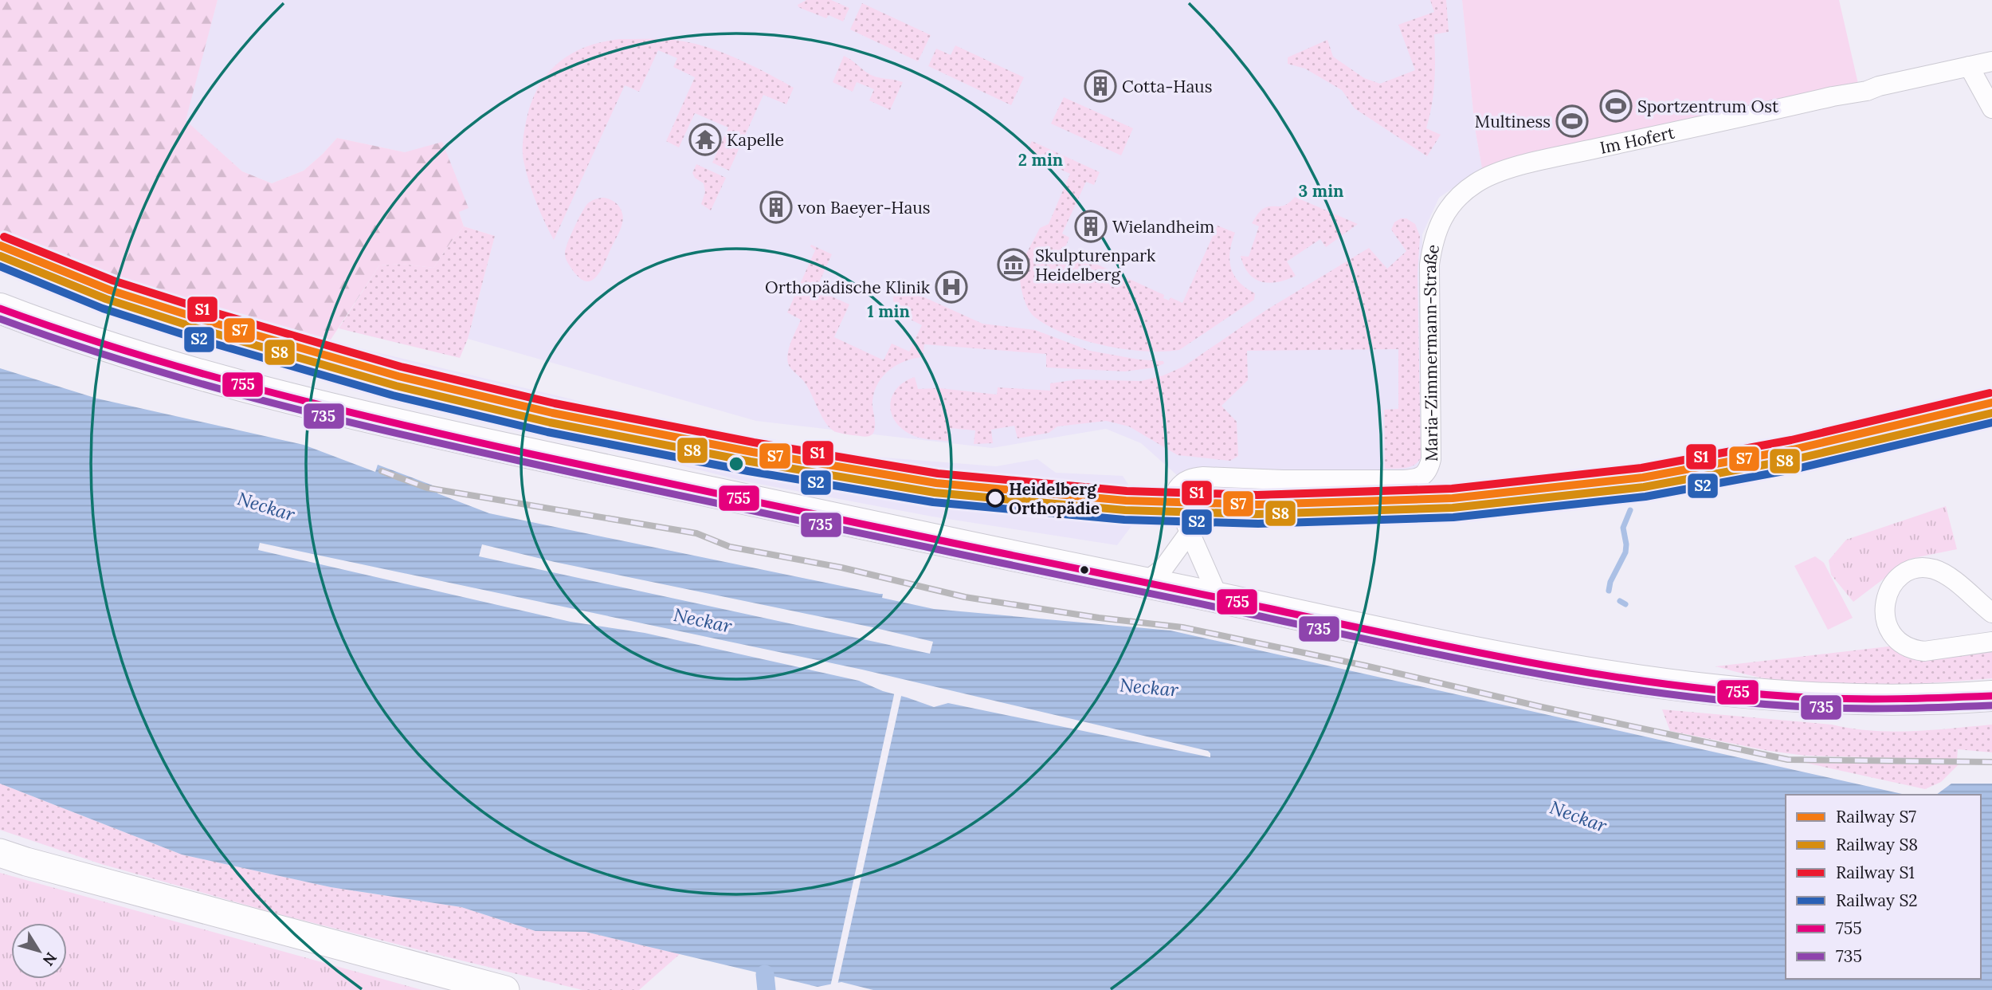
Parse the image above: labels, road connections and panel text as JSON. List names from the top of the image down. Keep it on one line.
{"streets":{"street":["Im Hofert","Maria-Zimmermann-Straße"]},"crossings":[["Im Hofert","Maria-Zimmermann-Straße"]],"water":["Neckar"],"places":{"building":["Cotta-Haus","von Baeyer-Haus","Wielandheim"],"sports":["Sportzentrum Ost","Multiness"],"temple":["Kapelle"],"museum":["Skulpturenpark Heidelberg"],"hospital":["Orthopädische Klinik"],"other":["Heidelberg Orthopädie"]},"lines":["rail line S1","rail line S7","rail line S8","rail line S2","transit line 755","transit line 735"],"legend":["Railway S7","Railway S8","Railway S1","Railway S2","755","735"],"north":"bottom right","rings":["2 min","3 min","1 min"]}
